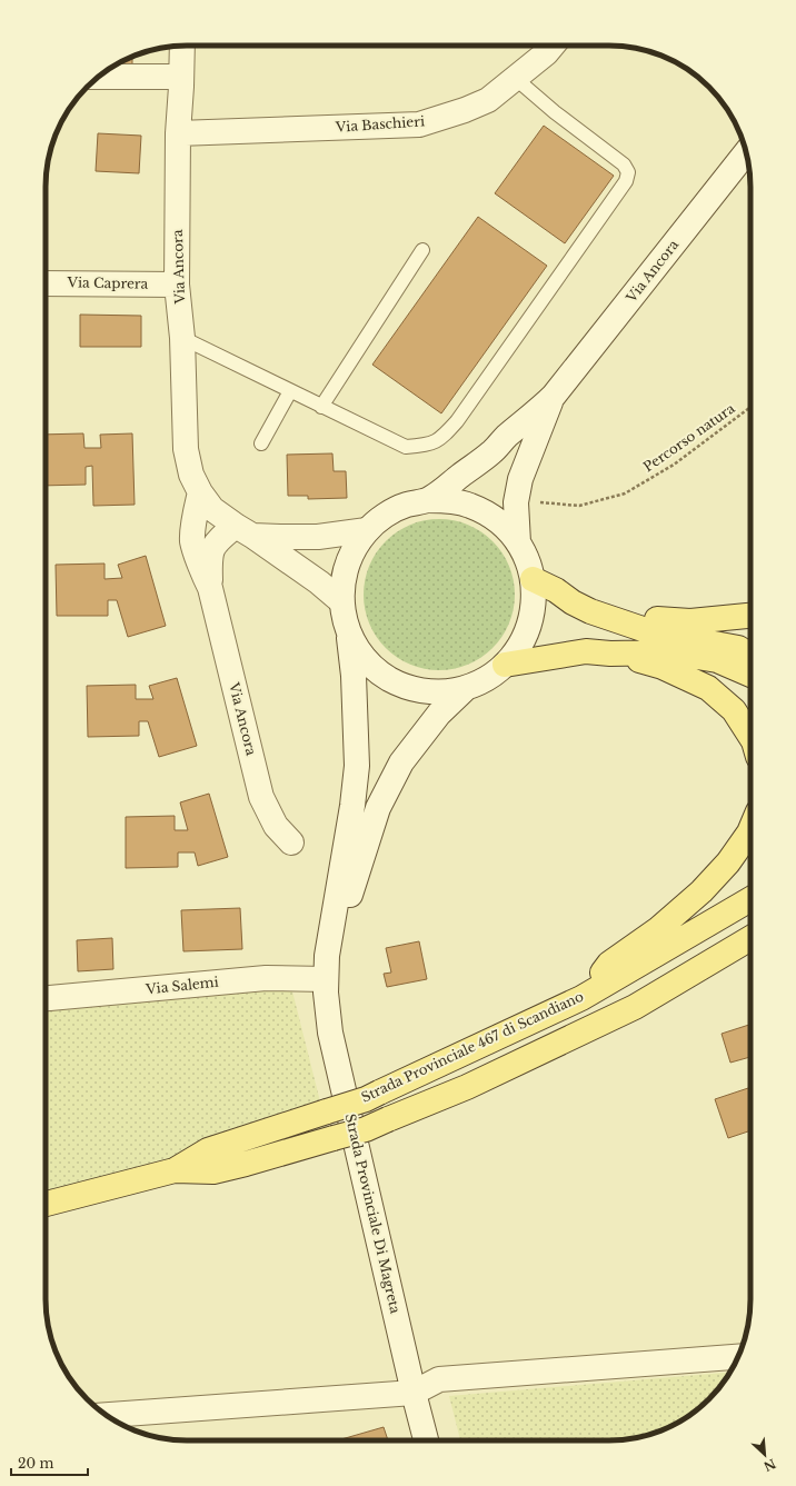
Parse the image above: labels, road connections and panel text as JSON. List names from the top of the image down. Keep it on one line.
{"streets":{"main road":["Strada Provinciale 467 di Scandiano"],"street":["Via Baschieri","Via Ancora","Via Caprera","Via Salemi","Strada Provinciale Di Magreta"],"path":["Percorso natura"]},"crossings":[["Via Baschieri","Via Ancora"],["Via Ancora","Via Caprera"],["Via Salemi","Strada Provinciale Di Magreta"]],"scale_bar":"20 m","north":"bottom right"}
